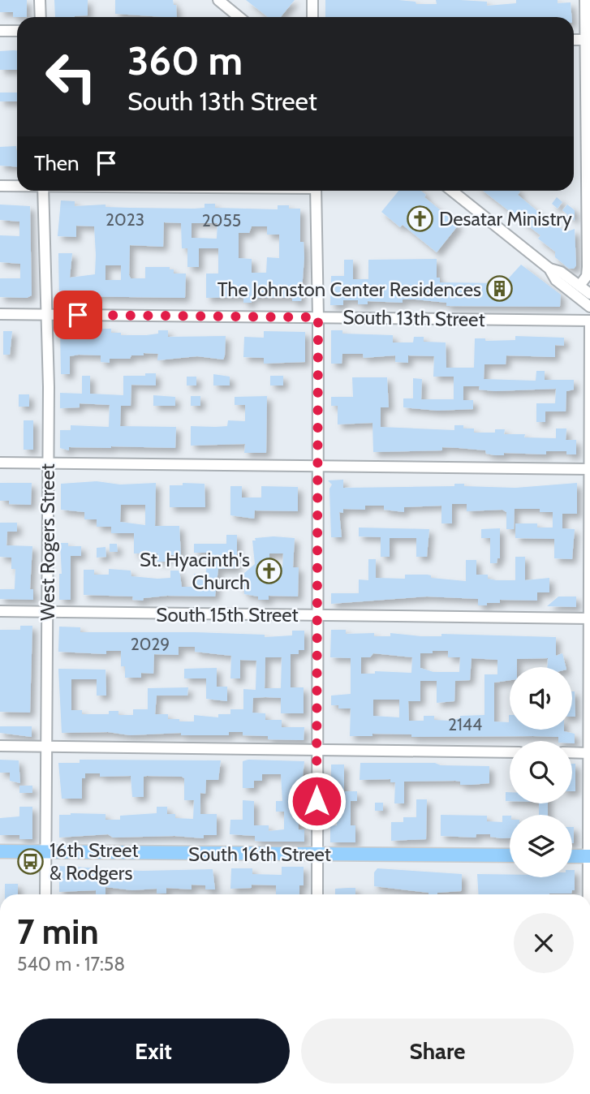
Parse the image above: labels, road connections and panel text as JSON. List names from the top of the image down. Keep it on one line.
{"streets":{"main road":["South 16th Street"],"street":["South 13th Street","West Rogers Street","South 15th Street"]},"crossings":[["South 13th Street","West Rogers Street"],["West Rogers Street","South 15th Street"],["West Rogers Street","South 16th Street"]],"places":{"church":["Desatar Ministry","St. Hyacinth's Church"],"building":["The Johnston Center Residences"],"bus stop":["16th Street & Rodgers"]},"house_numbers":["2023","2055","2029","2144"],"page":{"turn":["360 m","South 13th Street"],"then":"Then","heading":["7 min","540 m · 17:58"],"buttons":["Exit","Share"]}}
